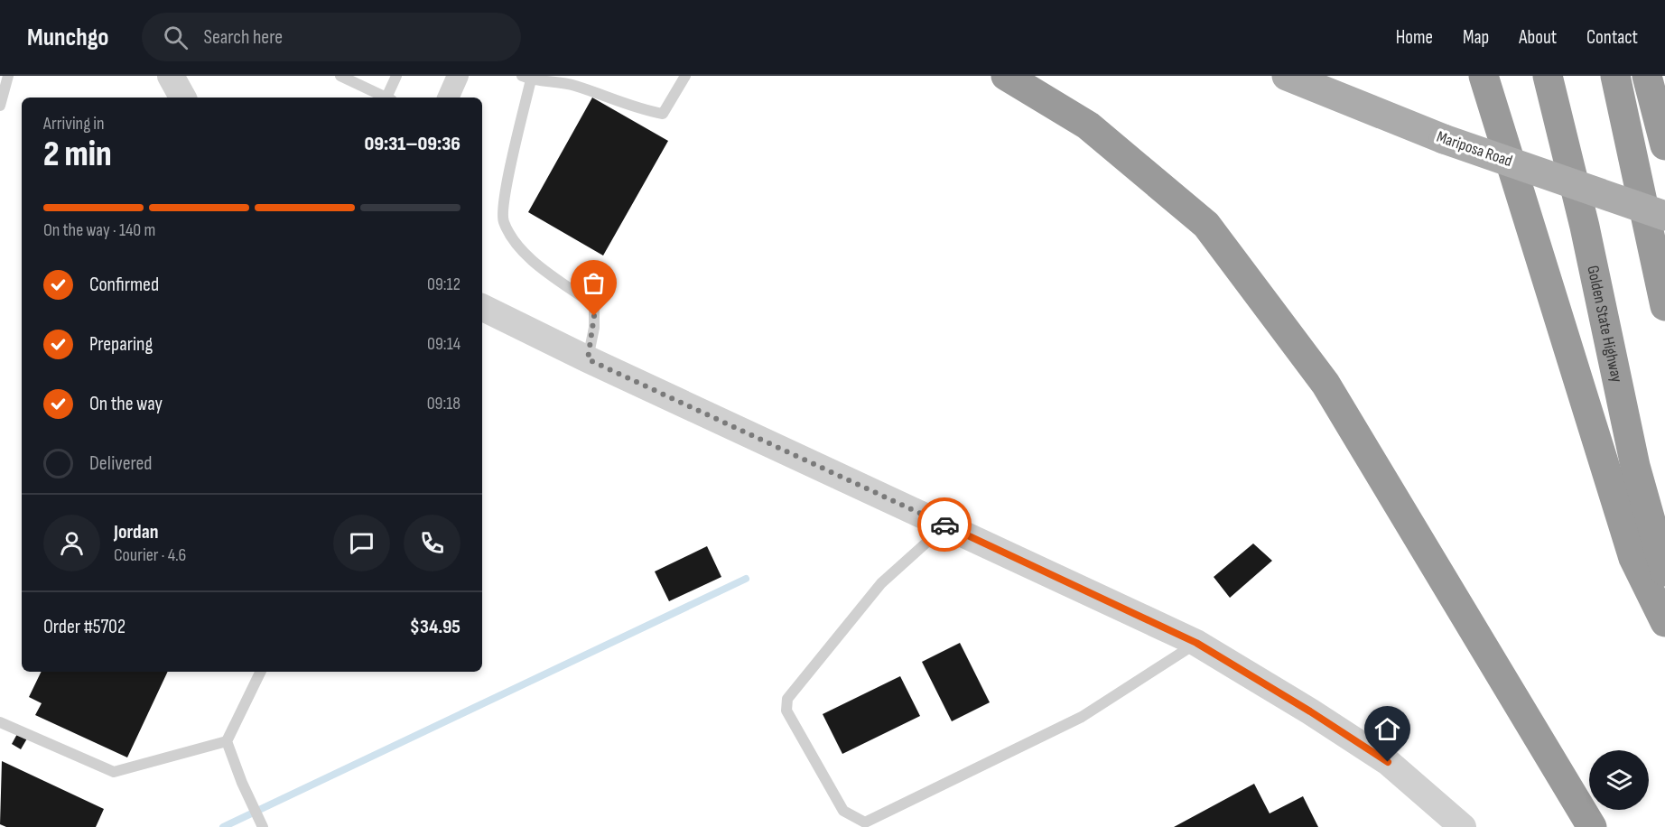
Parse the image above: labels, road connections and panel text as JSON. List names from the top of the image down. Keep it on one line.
{"streets":{"highway":["Golden State Highway"],"main road":["Mariposa Road"]},"page":{"header":"Munchgo","search":"Search here","nav":["Home","Map","About","Contact"],"heading":["2 min","Arriving in","09:31–09:36"],"panel":["Jordan","Courier · 4.6","Order #5702","$34.95"],"bar":"On the way · 140 m","list":[["Confirmed","09:12"],["Preparing","09:14"],["On the way","09:18"],"Delivered"]}}
